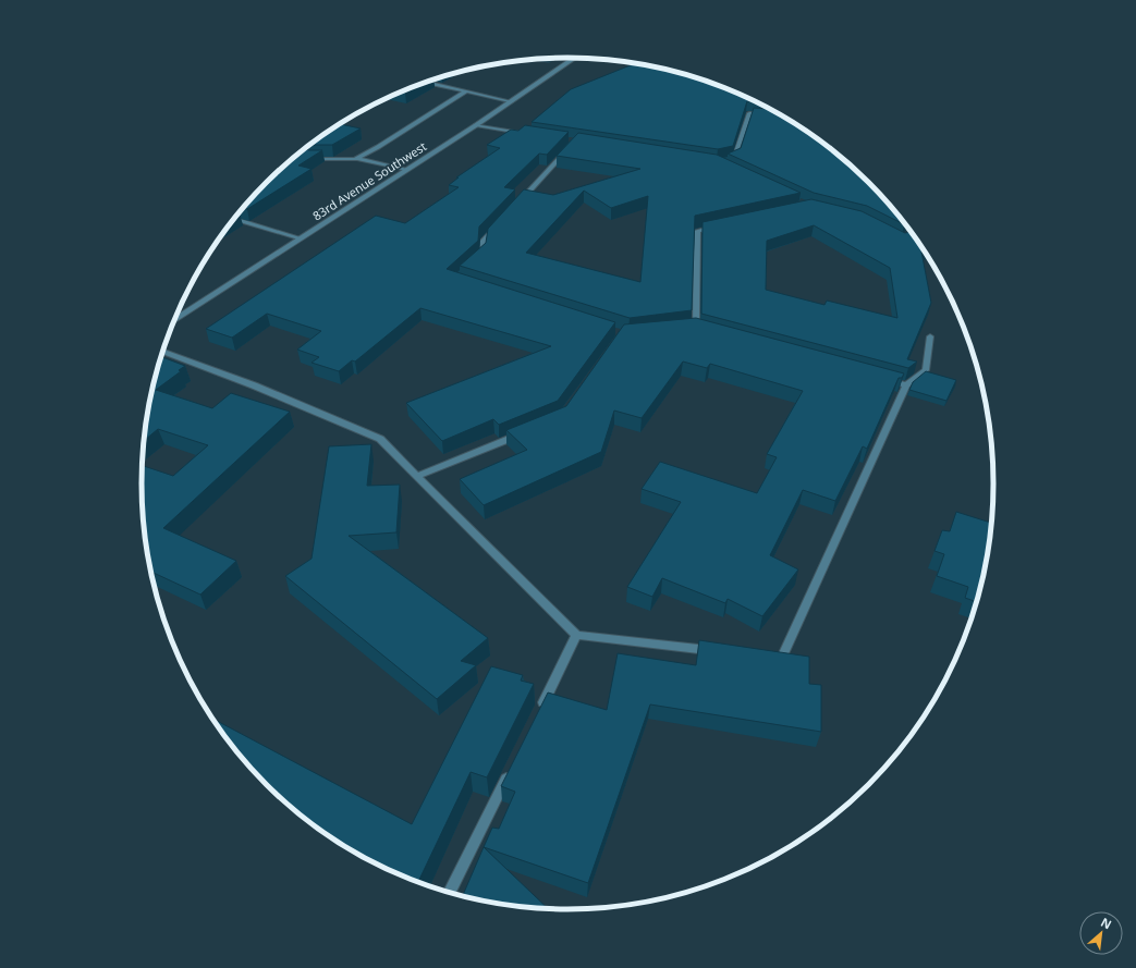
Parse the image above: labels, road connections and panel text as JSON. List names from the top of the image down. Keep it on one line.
{"streets":{"street":["83rd Avenue Southwest"]},"north":"top right"}
